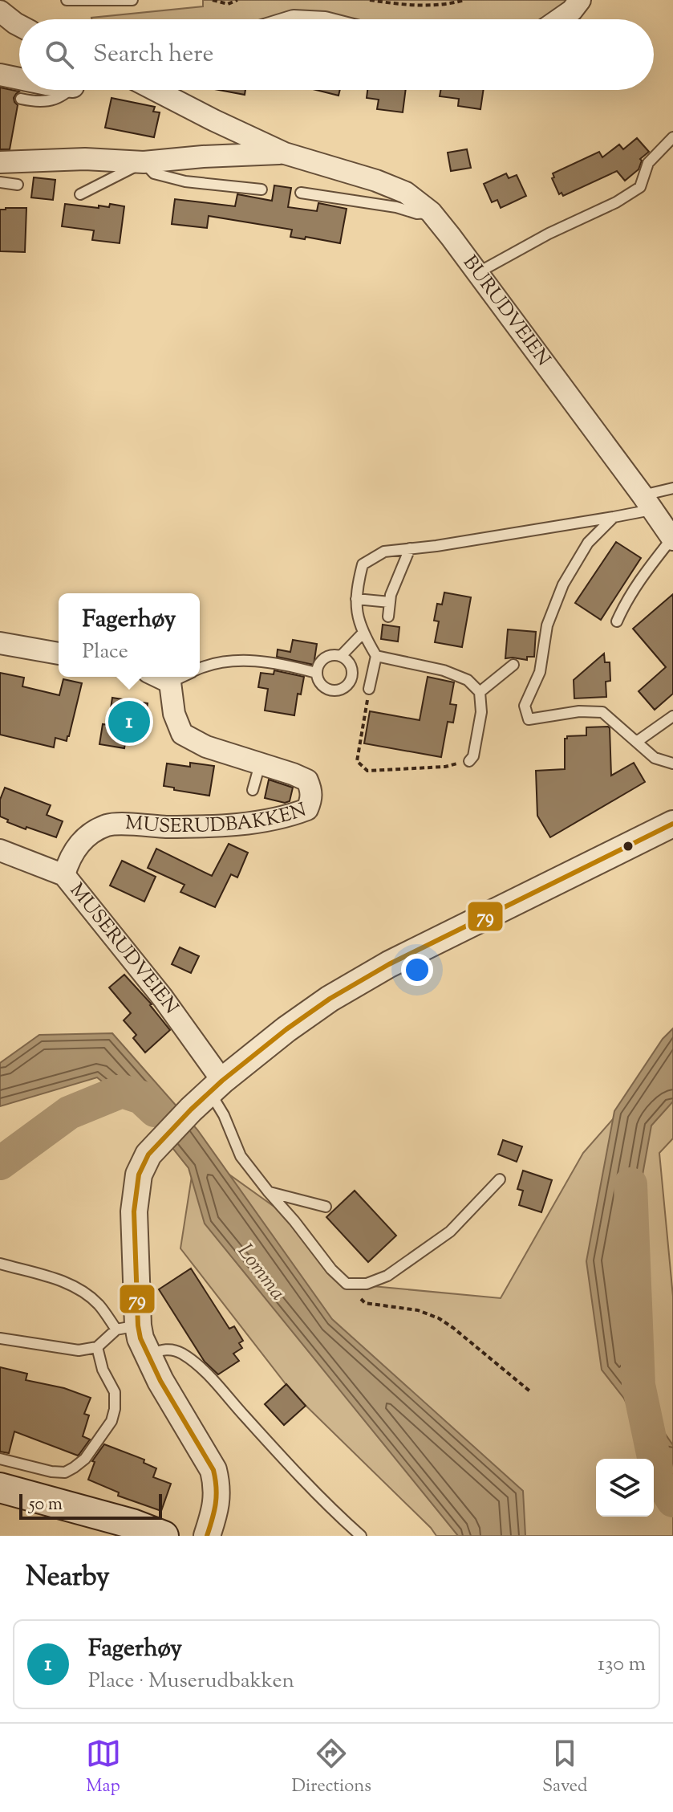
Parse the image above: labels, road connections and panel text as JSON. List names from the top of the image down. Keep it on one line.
{"streets":{"street":["BURUDVEIEN","MUSERUDBAKKEN","MUSERUDVEIEN"]},"crossings":[["MUSERUDBAKKEN","MUSERUDVEIEN"]],"water":["Lomma"],"lines":["transit line 79"],"scale_bar":"50 m","page":{"search":"Search here","popup":["Fagerhøy","Place"],"pins":"1","scale":"50 m","heading":"Nearby","list":[{"mark":"1","name":"Fagerhøy","note":"Place · Muserudbakken","value":"130 m"}],"nav":["Map","Directions","Saved"]}}
